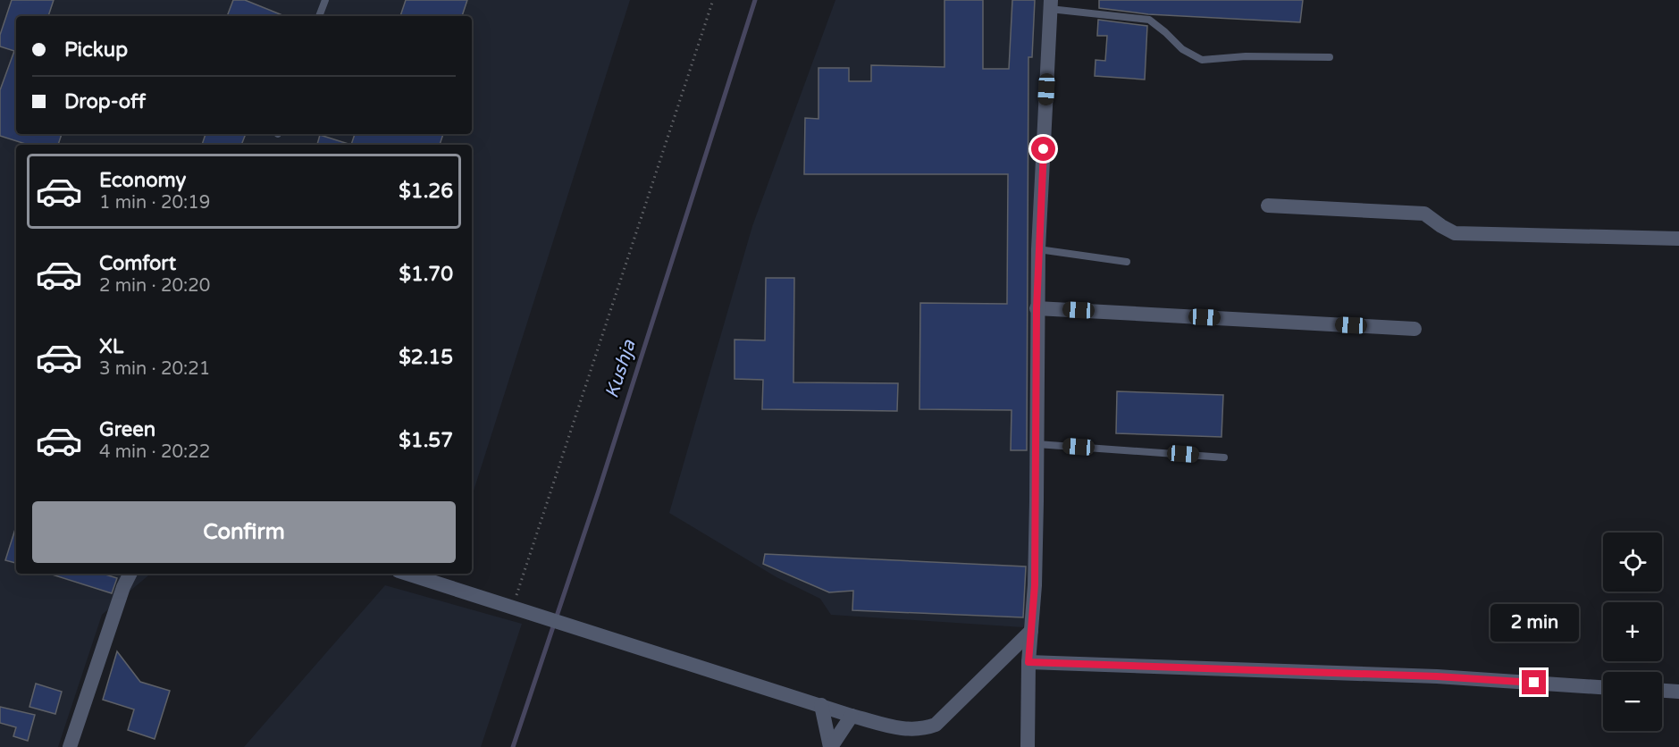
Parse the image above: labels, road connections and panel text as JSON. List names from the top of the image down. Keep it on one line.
{"water":["Kushja"],"page":{"banner":["Pickup","Drop-off"],"list":[{"name":"Economy","note":"1 min · 20:19","value":"$1.26"},{"name":"Comfort","note":"2 min · 20:20","value":"$1.70"},{"name":"XL","note":"3 min · 20:21","value":"$2.15"},{"name":"Green","note":"4 min · 20:22","value":"$1.57"}],"buttons":"Confirm","map_buttons":["+","−"],"bubble":"2 min"}}
